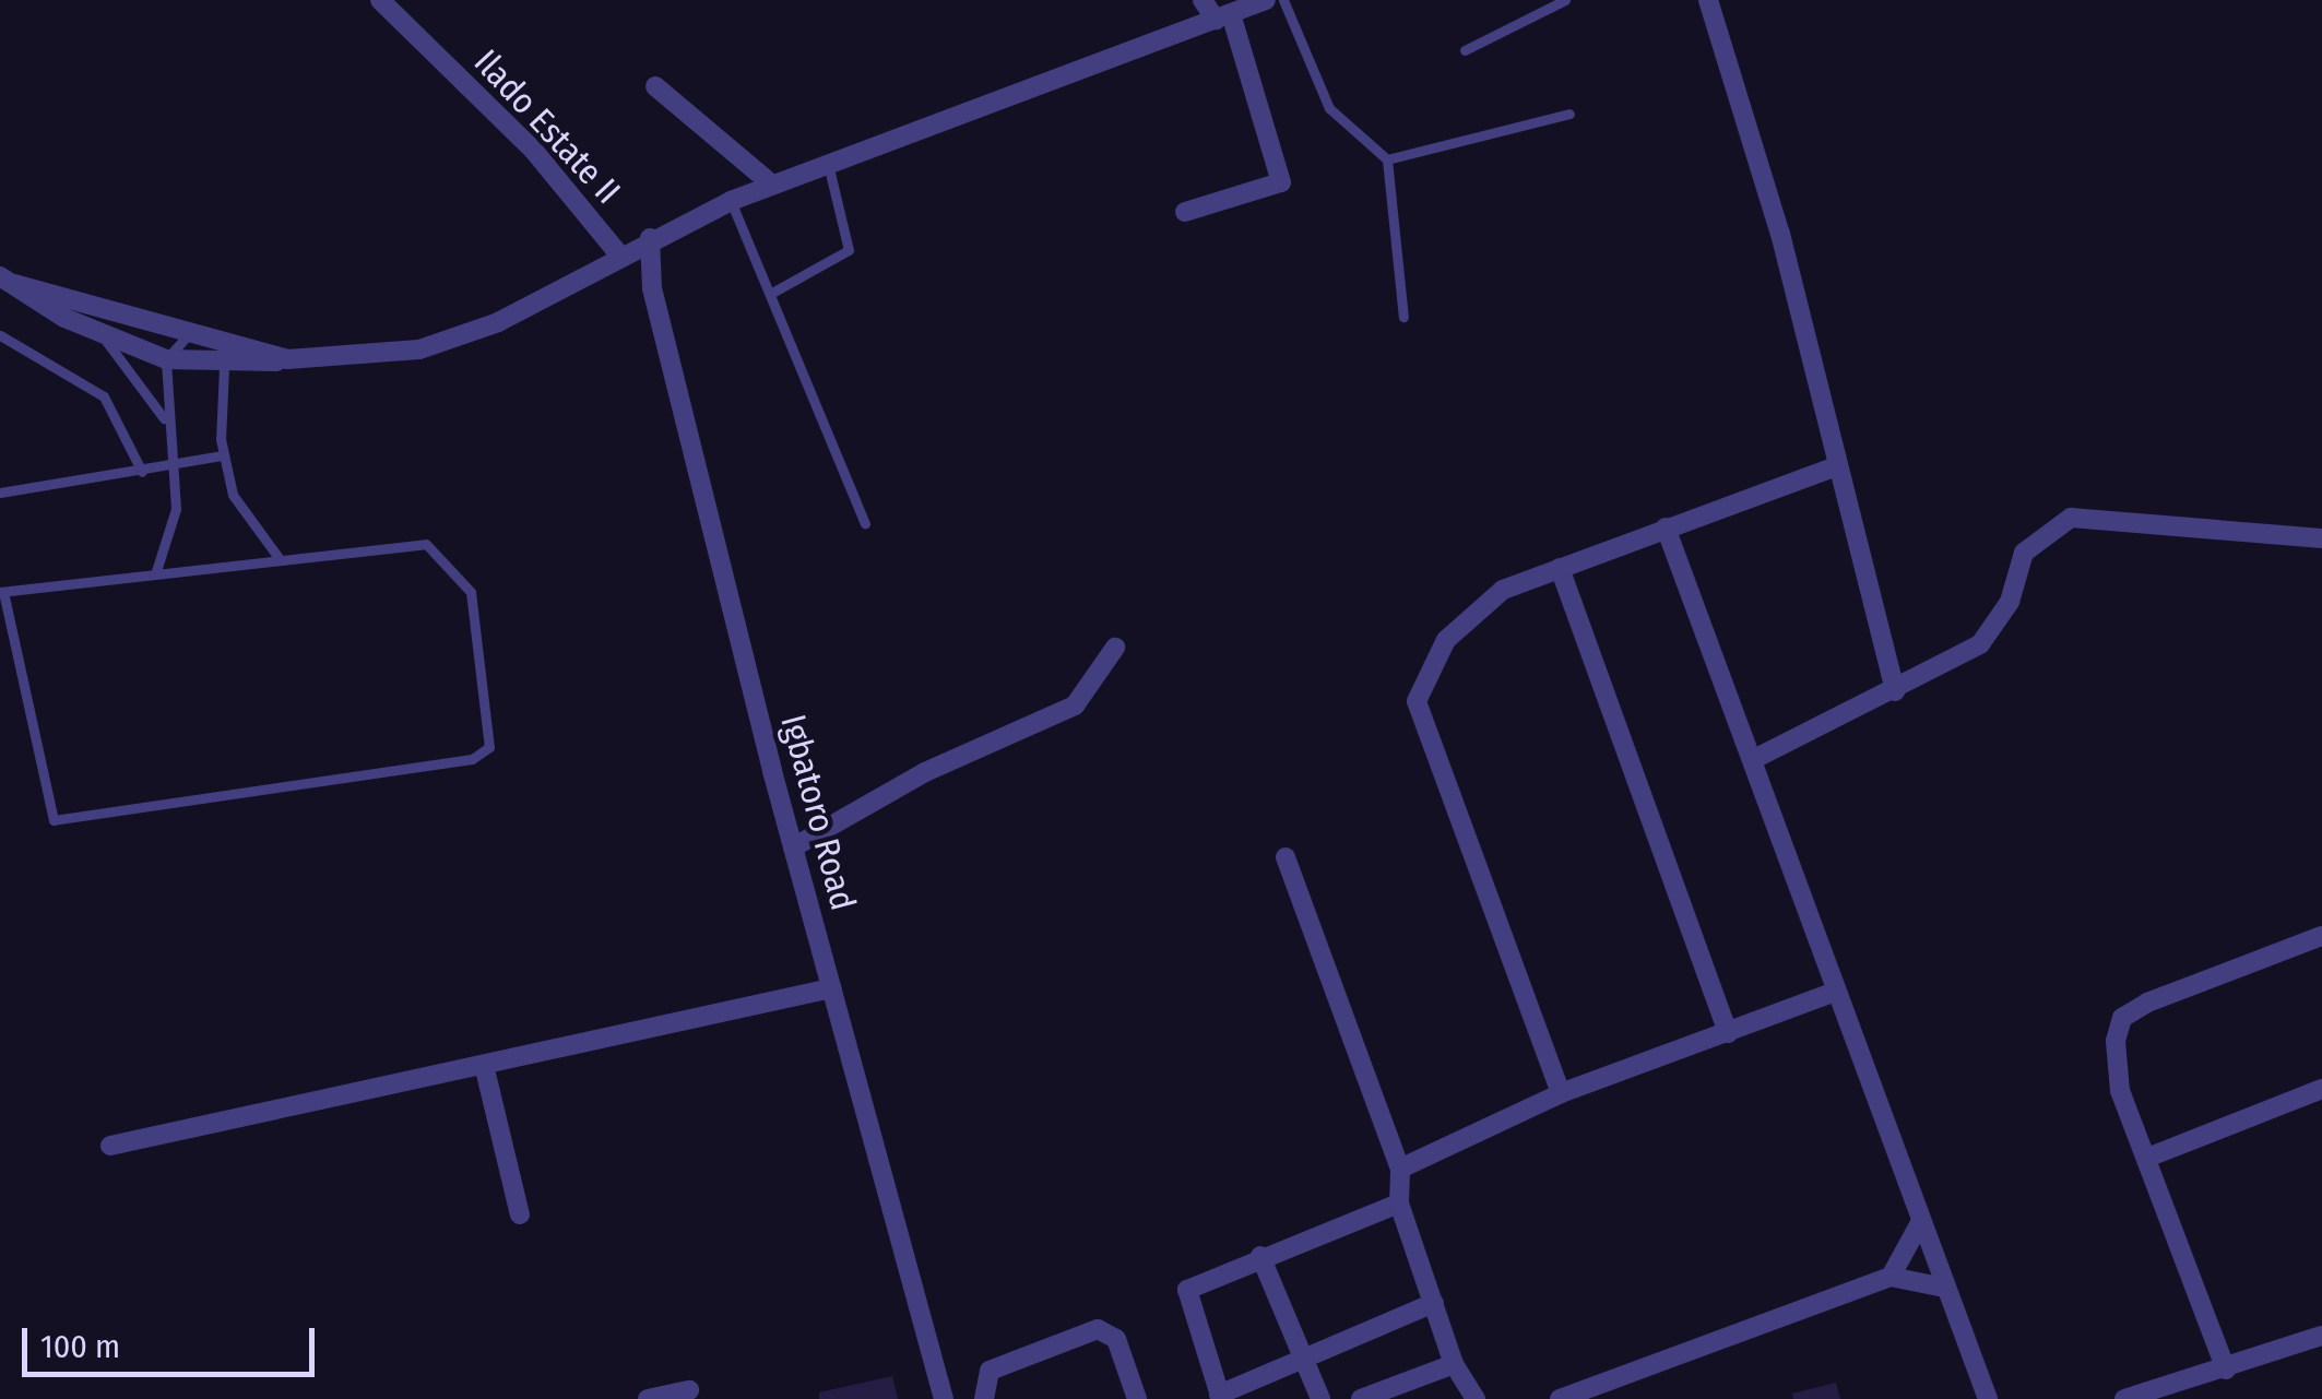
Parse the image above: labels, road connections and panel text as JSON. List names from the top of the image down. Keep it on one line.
{"streets":{"street":["Ilado Estate II","Igbatoro Road"]},"scale_bar":"100 m"}
